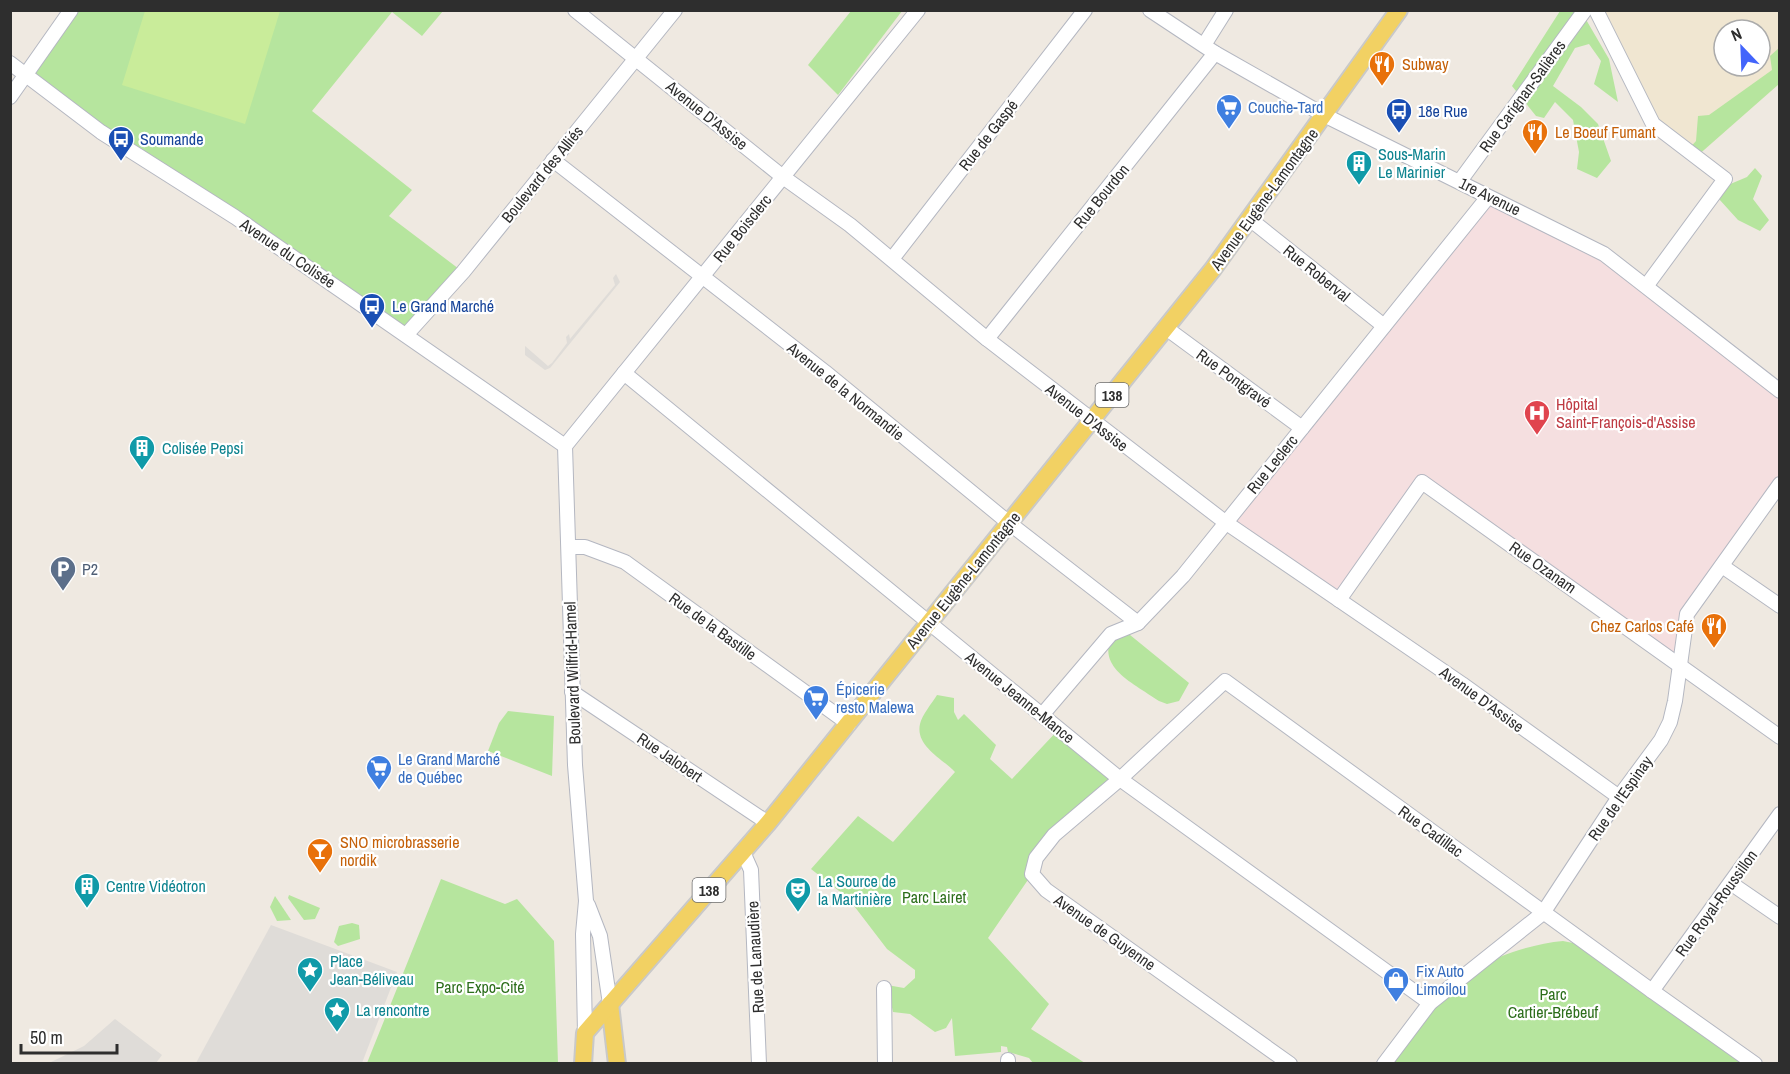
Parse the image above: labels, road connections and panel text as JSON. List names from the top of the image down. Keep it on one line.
{"streets":{"main road":["Avenue Eugène-Lamontagne","138","Boulevard Wilfrid-Hamel"],"street":["Rue Carignan-Salières","Avenue D'Assise","Rue de Gaspé","Boulevard des Alliés","Rue Bourdon","1re Avenue","Rue Boisclerc","Avenue du Colisée","Rue Roberval","Rue Pontgravé","Avenue de la Normandie","Rue Leclerc","Rue Ozanam","Rue de la Bastille","Avenue Jeanne-Mance","Rue Jalobert","Rue de l'Espinay","Rue Cadillac","Rue Royal-Roussillon","Avenue de Guyenne","Rue de Lanaudière"]},"crossings":[["Rue Carignan-Salières","1re Avenue"],["Avenue D'Assise","Rue de Gaspé"],["Avenue D'Assise","Boulevard des Alliés"],["Avenue D'Assise","Rue Bourdon"],["Avenue D'Assise","Avenue Eugène-Lamontagne"],["Avenue D'Assise","Rue Boisclerc"],["Avenue D'Assise","Rue Leclerc"],["Avenue D'Assise","Rue Ozanam"],["Avenue D'Assise","Rue de l'Espinay"],["Boulevard des Alliés","Avenue du Colisée"],["Boulevard des Alliés","Avenue de la Normandie"],["Rue Bourdon","1re Avenue"],["1re Avenue","Avenue Eugène-Lamontagne"],["1re Avenue","138"],["1re Avenue","Rue Leclerc"],["Avenue Eugène-Lamontagne","Rue Roberval"],["Avenue Eugène-Lamontagne","Rue Pontgravé"],["Avenue Eugène-Lamontagne","Avenue de la Normandie"],["Avenue Eugène-Lamontagne","138"],["Avenue Eugène-Lamontagne","Rue de la Bastille"],["Avenue Eugène-Lamontagne","Boulevard Wilfrid-Hamel"],["Avenue Eugène-Lamontagne","Avenue Jeanne-Mance"],["Avenue Eugène-Lamontagne","Rue Jalobert"],["Avenue Eugène-Lamontagne","Rue de Lanaudière"],["Rue Boisclerc","Avenue du Colisée"],["Rue Boisclerc","Avenue de la Normandie"],["Rue Boisclerc","Boulevard Wilfrid-Hamel"],["Rue Boisclerc","Avenue Jeanne-Mance"],["Avenue du Colisée","Boulevard Wilfrid-Hamel"],["Rue Roberval","Rue Leclerc"],["Rue Pontgravé","Rue Leclerc"],["Avenue de la Normandie","Rue Leclerc"],["Rue Leclerc","Avenue Jeanne-Mance"],["Rue Ozanam","Rue de l'Espinay"],["Rue de la Bastille","Boulevard Wilfrid-Hamel"],["Boulevard Wilfrid-Hamel","Rue Jalobert"],["Avenue Jeanne-Mance","Rue de l'Espinay"],["Avenue Jeanne-Mance","Rue Cadillac"],["Avenue Jeanne-Mance","Avenue de Guyenne"],["Rue de l'Espinay","Rue Cadillac"],["Rue Cadillac","Rue Royal-Roussillon"],["Rue Cadillac","Avenue de Guyenne"]],"parks":["Parc Lairet","Parc Expo-Cité","Parc Cartier-Brébeuf"],"places":{"restaurant":["Subway","Le Boeuf Fumant","Chez Carlos Café"],"supermarket":["Couche-Tard","Épicerie resto Malewa","Le Grand Marché de Québec"],"bus stop":["18e Rue","Soumande","Le Grand Marché"],"building":["Sous-Marin Le Marinier","Colisée Pepsi","Centre Vidéotron"],"hospital":["Hôpital Saint-François-d'Assise"],"parking":["P2"],"bar":["SNO microbrasserie nordik"],"theatre":["La Source de la Martinière"],"place":["Place Jean-Béliveau","La rencontre"],"shop":["Fix Auto Limoilou"]},"scale_bar":"50 m","north":"top left"}
